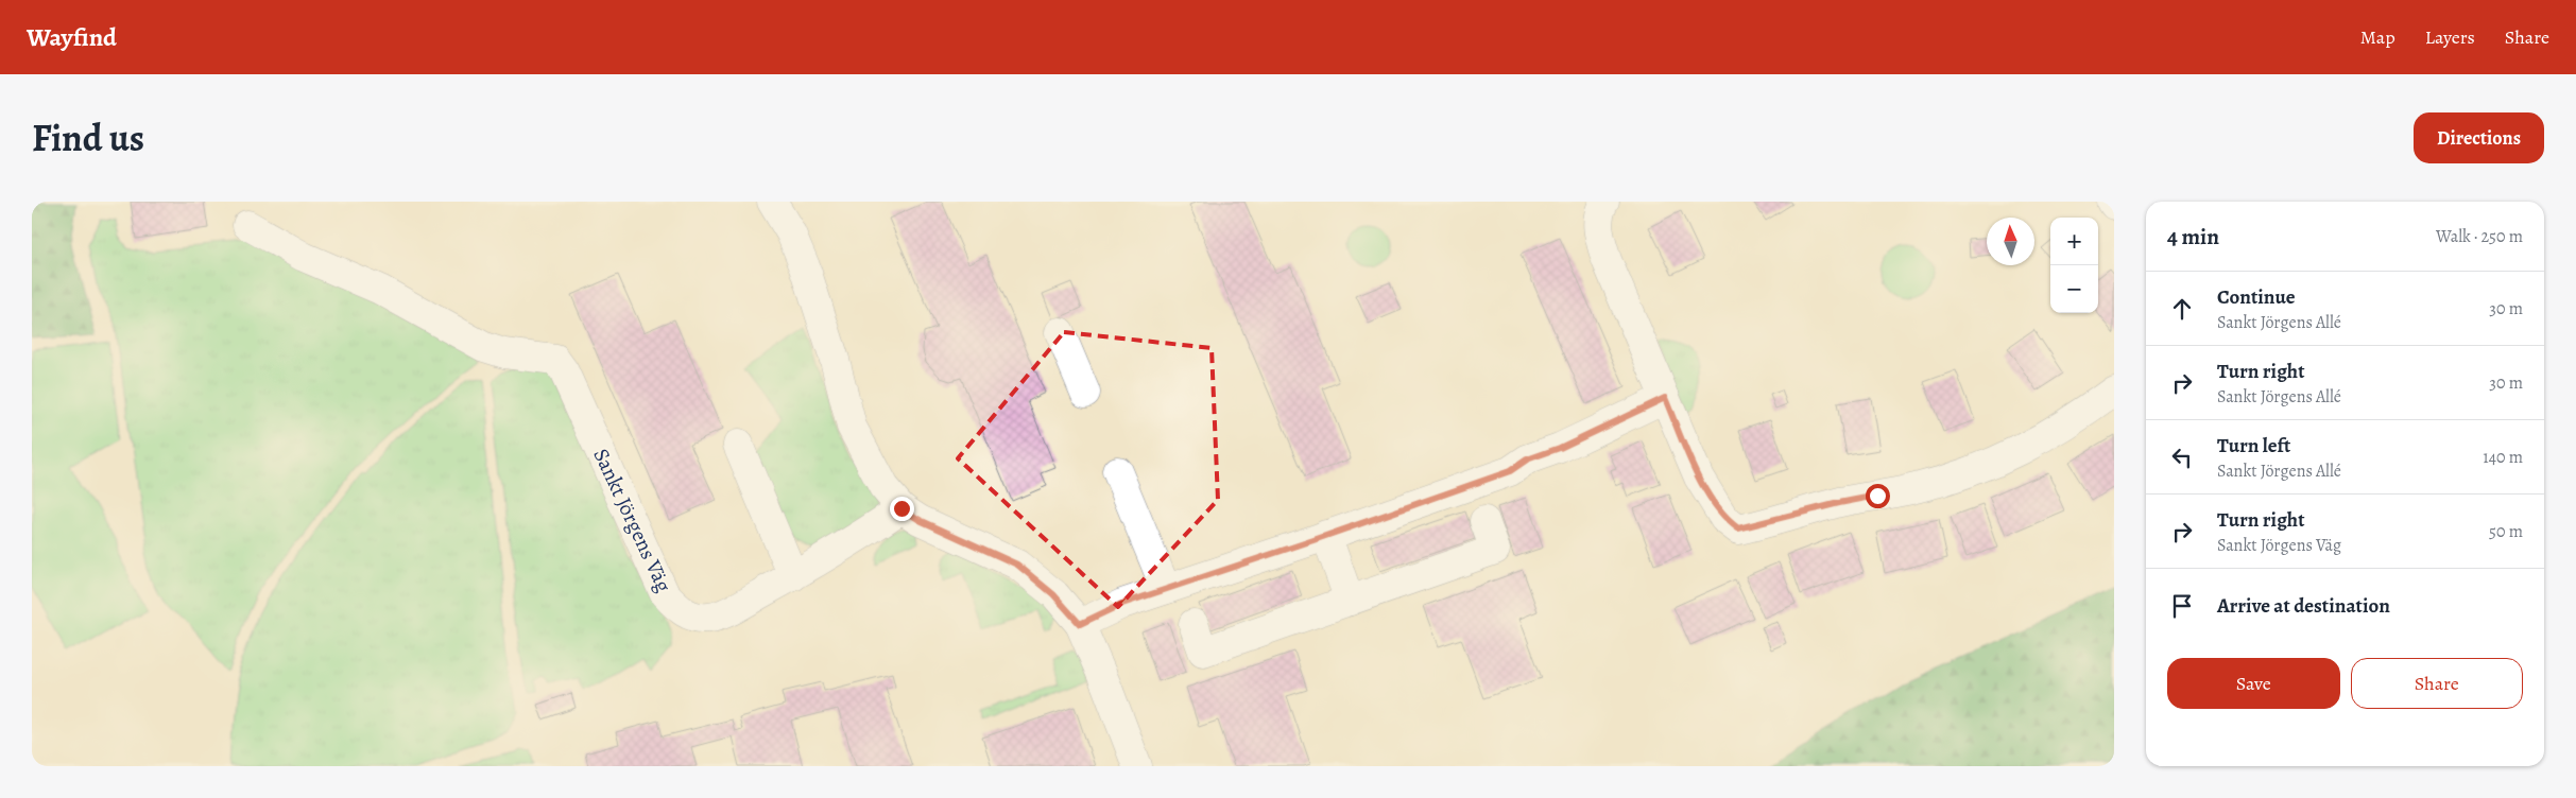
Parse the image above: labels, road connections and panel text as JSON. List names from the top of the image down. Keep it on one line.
{"streets":{"street":["Sankt Jörgens Väg"]},"north":"top","page":{"header":"Wayfind","nav":["Map","Layers","Share"],"title":"Find us","buttons":["Directions",["Save","Share"]],"heading":["4 min","Walk · 250 m"],"map_buttons":["+","−"],"list":[["Continue","Sankt Jörgens Allé","30 m"],["Turn right","Sankt Jörgens Allé","30 m"],["Turn left","Sankt Jörgens Allé","140 m"],["Turn right","Sankt Jörgens Väg","50 m"],"Arrive at destination"]}}
